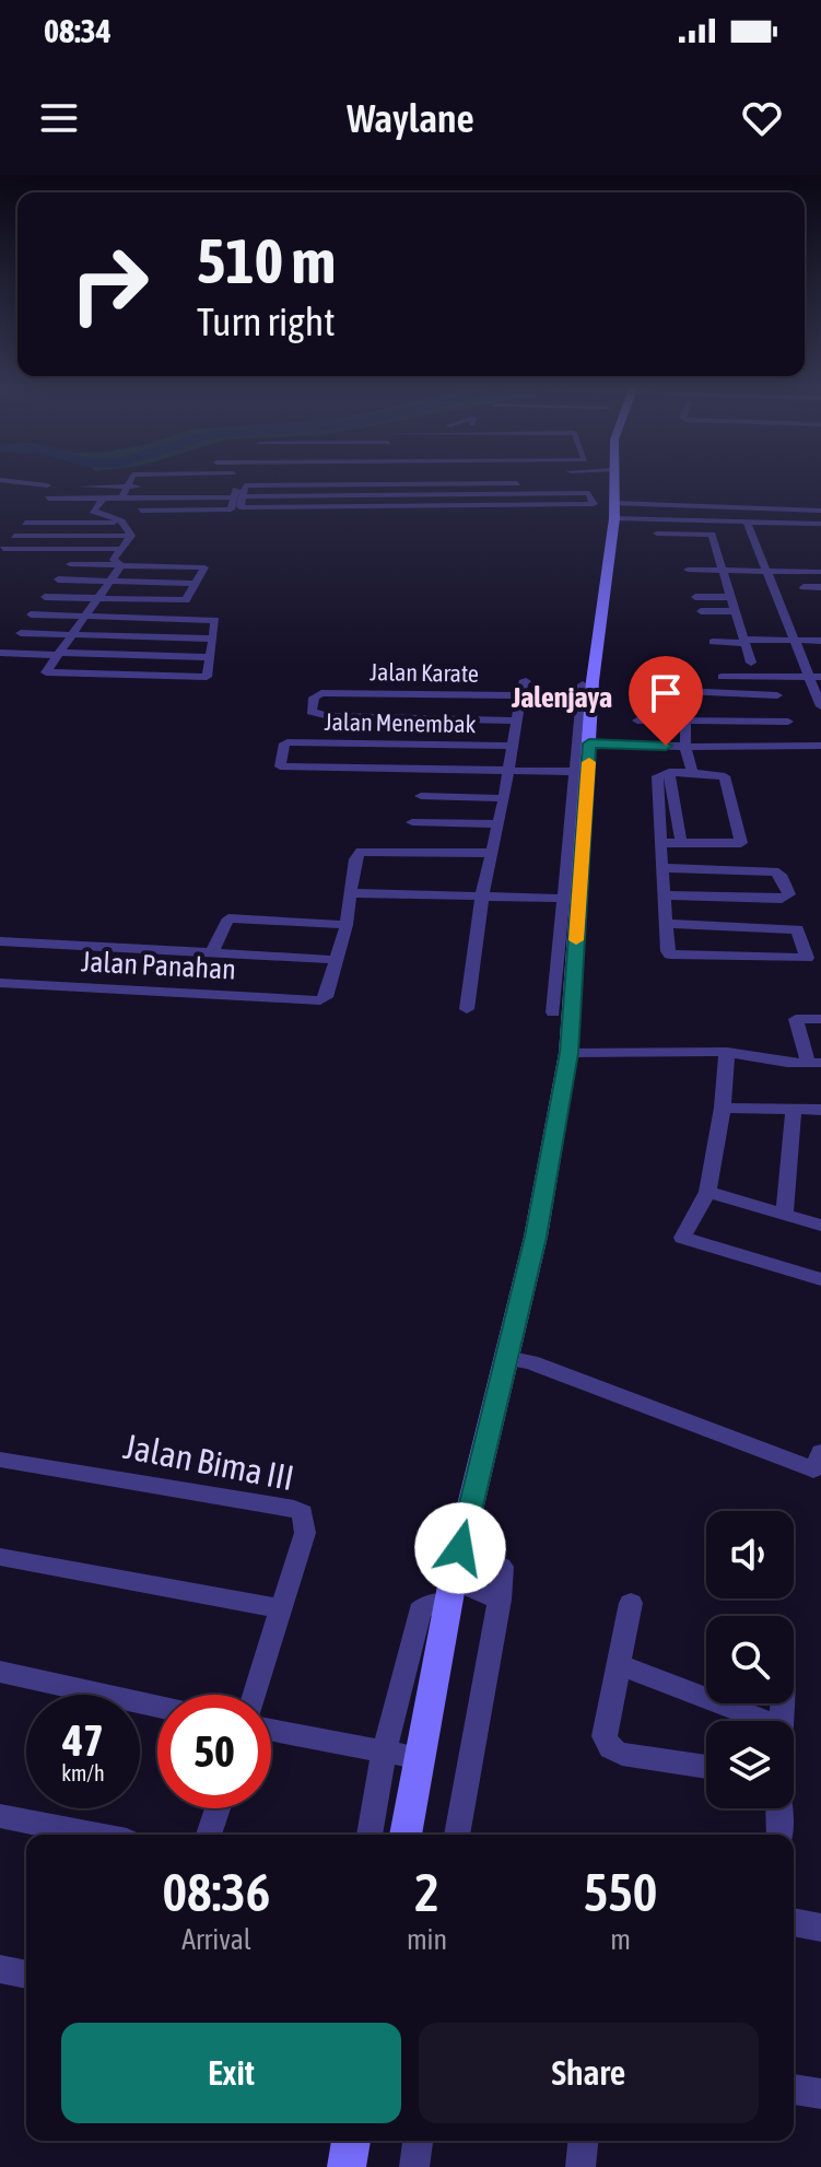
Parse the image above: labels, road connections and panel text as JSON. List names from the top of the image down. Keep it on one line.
{"streets":{"street":["Jalan Karate","Jalan Menembak","Jalan Panahan","Jalan Bima III"]},"districts":["Jalenjaya"],"page":{"status":"08:34","header":"Waylane","turn":["510 m","Turn right"],"speed":"47 km/h","limit":"50","eta":["08:36","Arrival","2","min","550","m"],"buttons":["Exit","Share"]}}
